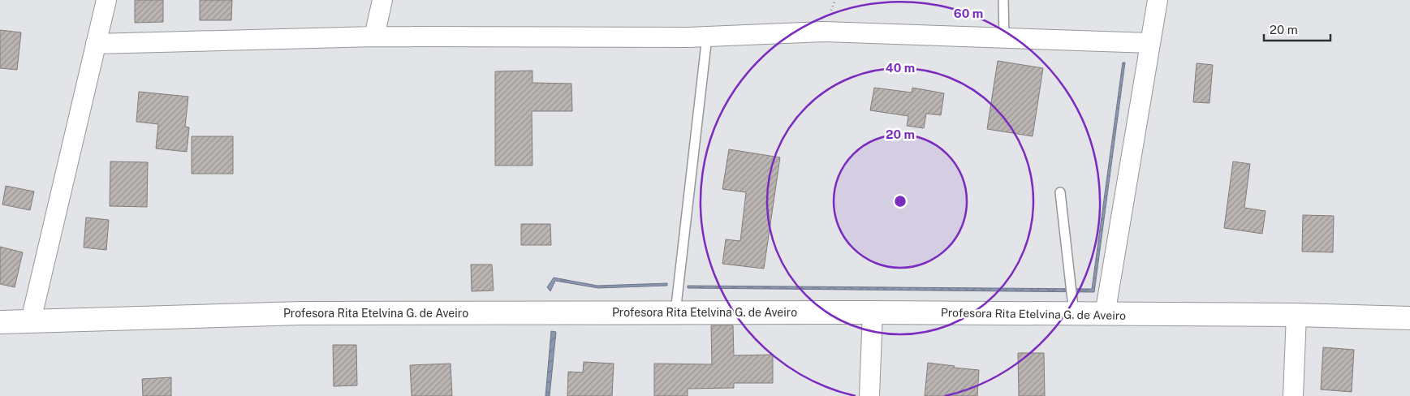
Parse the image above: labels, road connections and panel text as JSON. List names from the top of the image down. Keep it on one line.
{"streets":{"street":["Profesora Rita Etelvina G. de Aveiro"]},"scale_bar":"20 m","rings":["60 m","40 m","20 m"]}
